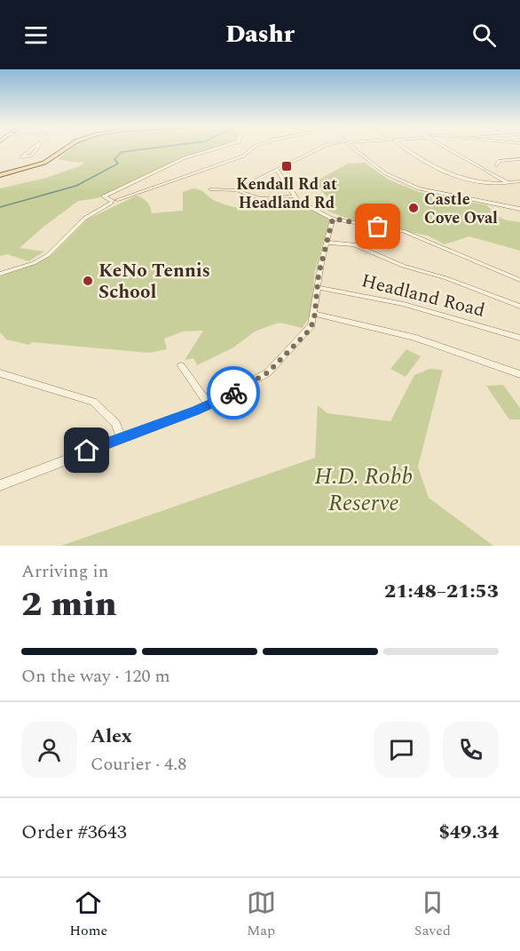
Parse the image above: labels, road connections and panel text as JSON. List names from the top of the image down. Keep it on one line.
{"streets":{"street":["Headland Road"]},"parks":["H.D. Robb Reserve"],"places":{"transit":["Kendall Rd at Headland Rd"],"other":["Castle Cove Oval","KeNo Tennis School"]},"page":{"header":"Dashr","heading":["2 min","Arriving in","21:48–21:53"],"panel":["Alex","Courier · 4.8","Order #3643","$49.34"],"bar":"On the way · 120 m","tabs":["Home","Map","Saved"]}}
